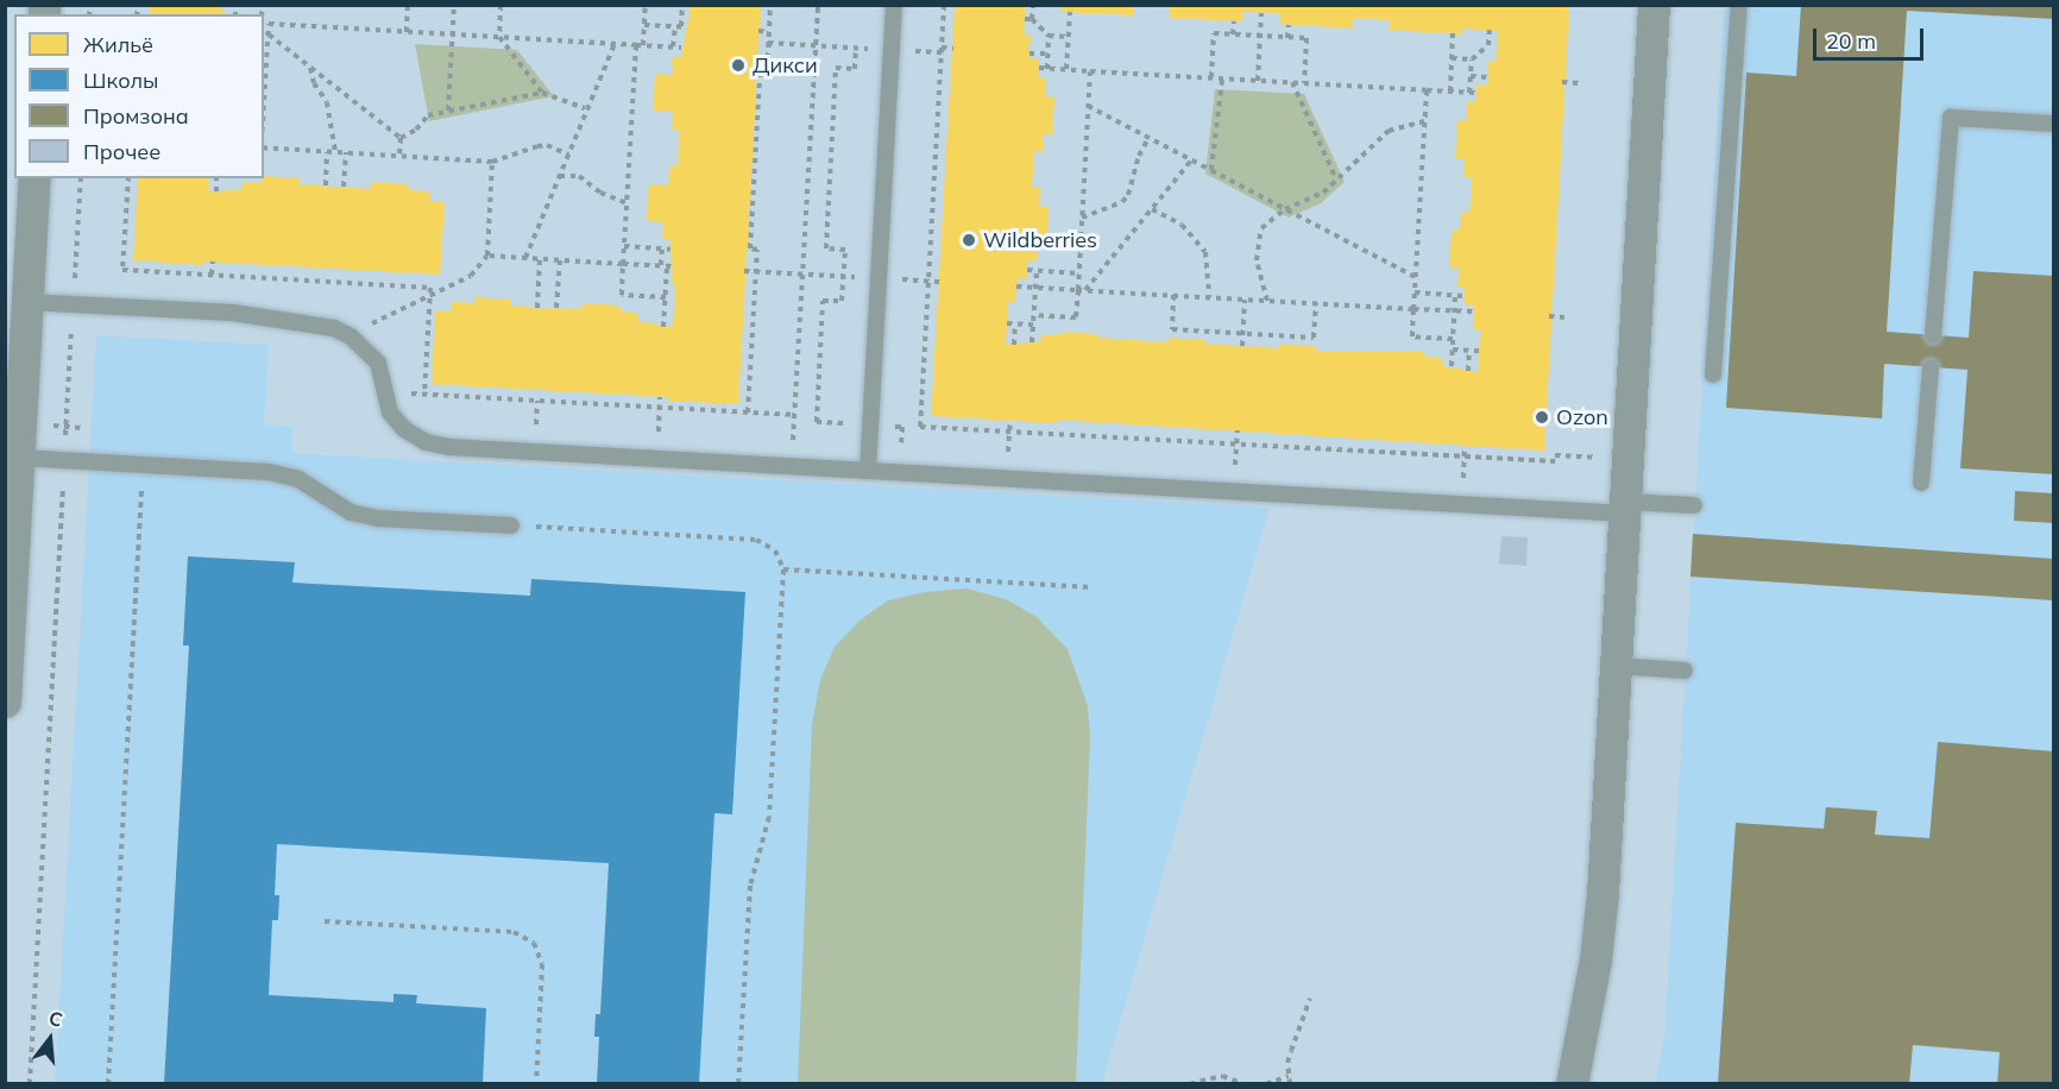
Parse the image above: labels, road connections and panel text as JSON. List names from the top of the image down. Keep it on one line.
{"places":["Дикси","Wildberries","Ozon"],"legend":["Жильё","Школы","Промзона","Прочее"],"scale_bar":"20 m","north":"top"}
